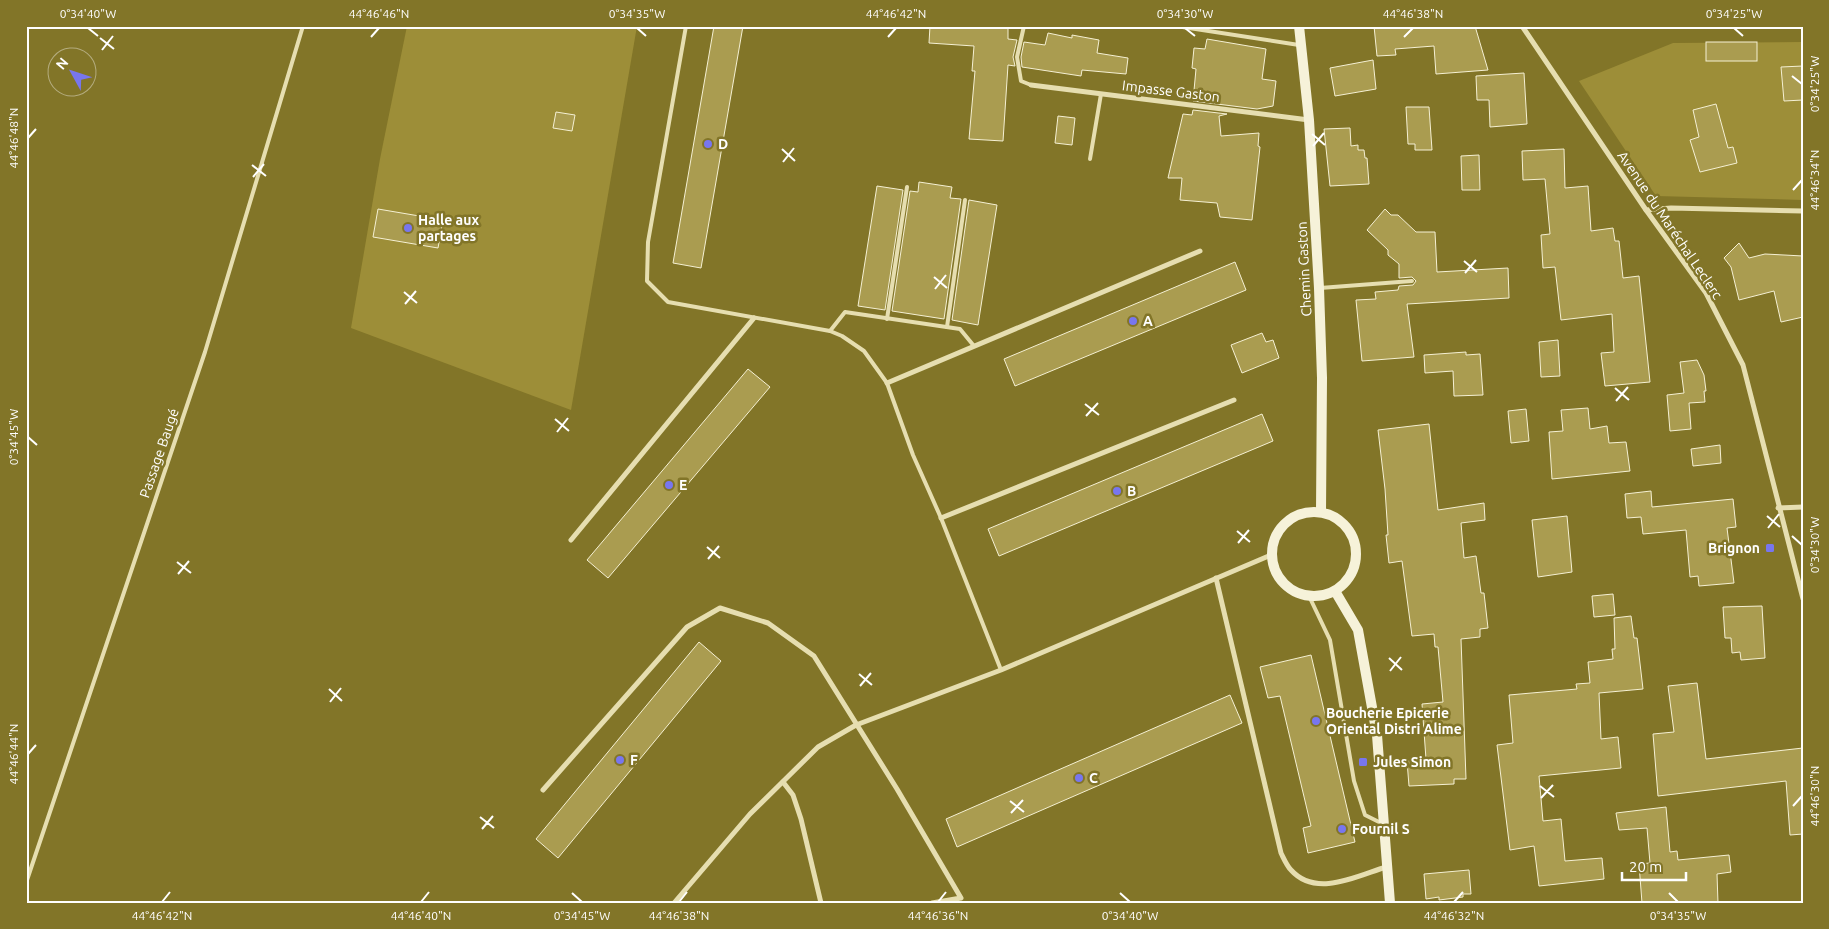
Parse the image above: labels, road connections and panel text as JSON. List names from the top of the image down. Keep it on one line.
{"streets":{"street":["Impasse Gaston","Avenue du Maréchal Leclerc","Chemin Gaston"],"lane":["Passage Baugé"]},"crossings":[["Impasse Gaston","Chemin Gaston"]],"places":{"other":["D","Halle aux partages","A","E","B","Boucherie Epicerie Oriental Distri Alime","F","C","Fournil S"],"transit":["Brignon","Jules Simon"]},"scale_bar":"20 m","north":"top left","coordinates":["0°34'40\"W","44°46'46\"N","0°34'35\"W","44°46'42\"N","0°34'30\"W","44°46'38\"N","0°34'25\"W","44°46'48\"N","44°46'34\"N","0°34'45\"W","44°46'44\"N","44°46'30\"N","44°46'40\"N","44°46'36\"N","44°46'32\"N"]}
